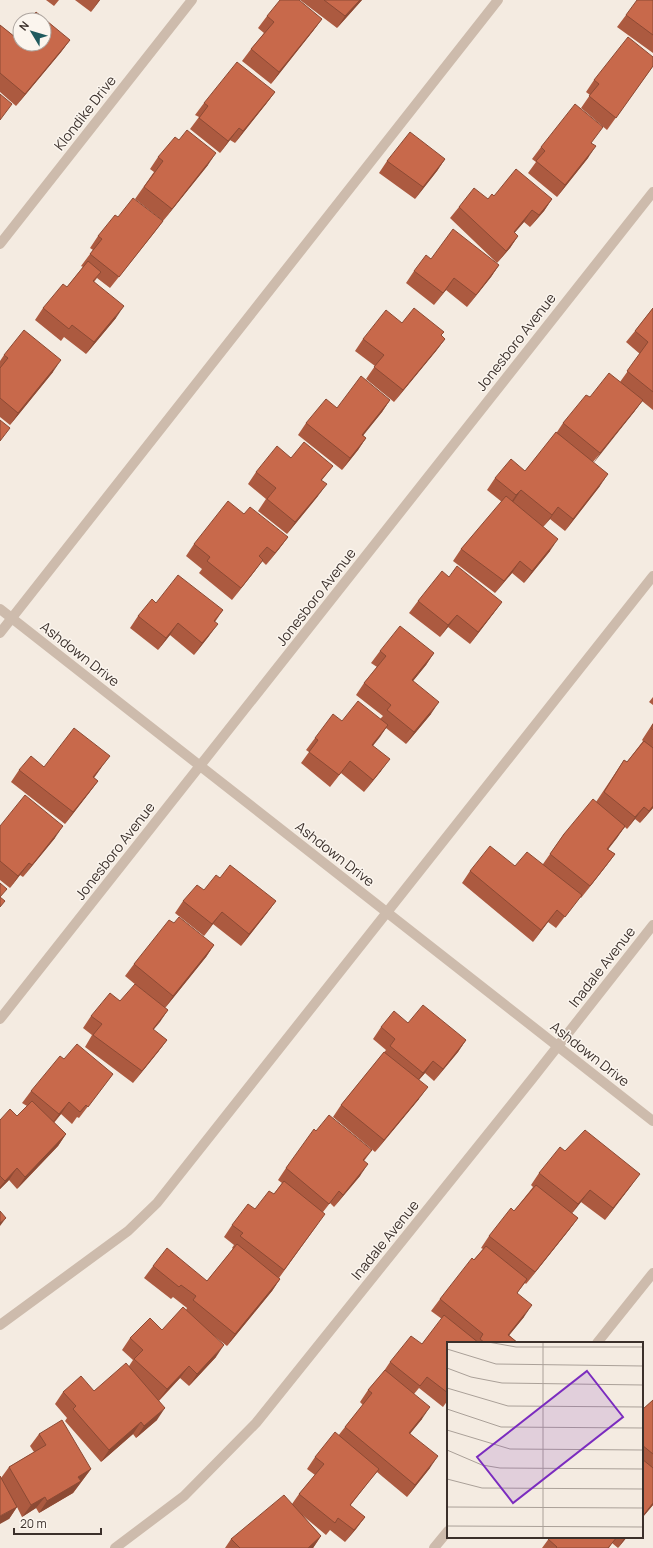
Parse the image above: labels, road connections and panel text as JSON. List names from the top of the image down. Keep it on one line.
{"streets":{"street":["Klondike Drive","Jonesboro Avenue","Ashdown Drive","Inadale Avenue"]},"crossings":[["Jonesboro Avenue","Ashdown Drive"],["Ashdown Drive","Inadale Avenue"]],"scale_bar":"20 m","north":"top left"}
